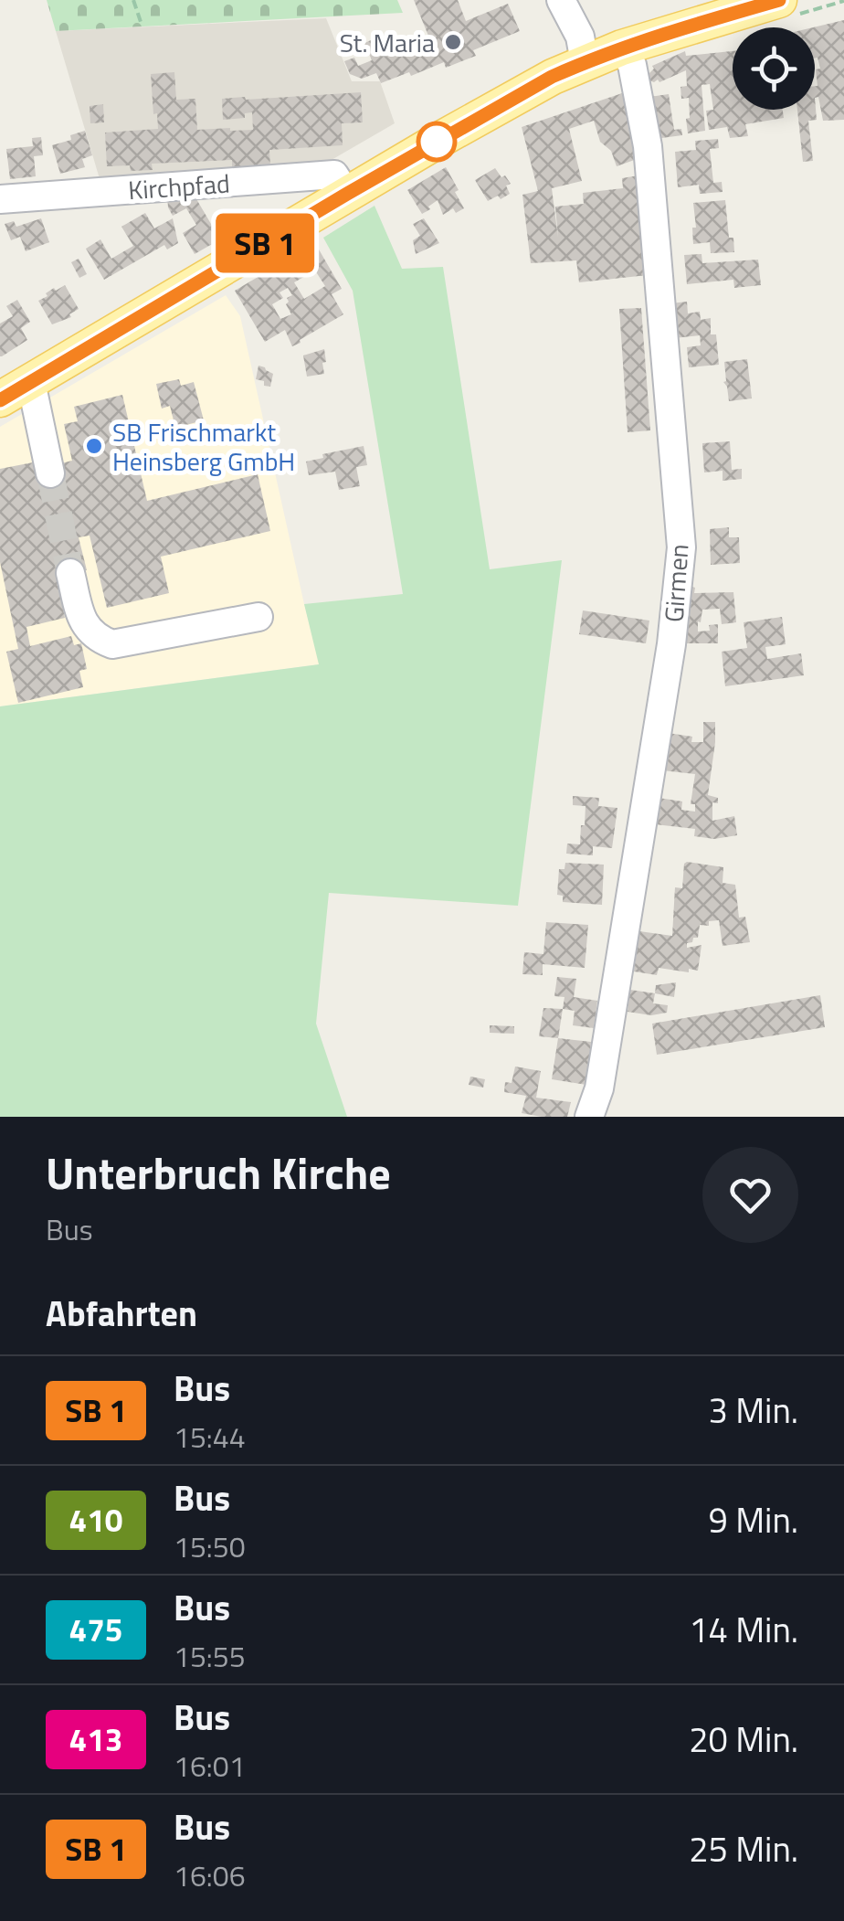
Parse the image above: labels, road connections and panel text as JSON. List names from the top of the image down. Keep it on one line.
{"streets":{"street":["Kirchpfad","Girmen"]},"places":["St. Maria","SB Frischmarkt Heinsberg GmbH"],"page":{"on_map":"SB 1","heading":[["Unterbruch Kirche","Bus"],"Abfahrten"],"list":[{"mark":"SB 1","name":"Bus","note":"15:44","value":"3 Min."},{"mark":"410","name":"Bus","note":"15:50","value":"9 Min."},{"mark":"475","name":"Bus","note":"15:55","value":"14 Min."},{"mark":"413","name":"Bus","note":"16:01","value":"20 Min."},{"mark":"SB 1","name":"Bus","note":"16:06","value":"25 Min."}]}}
